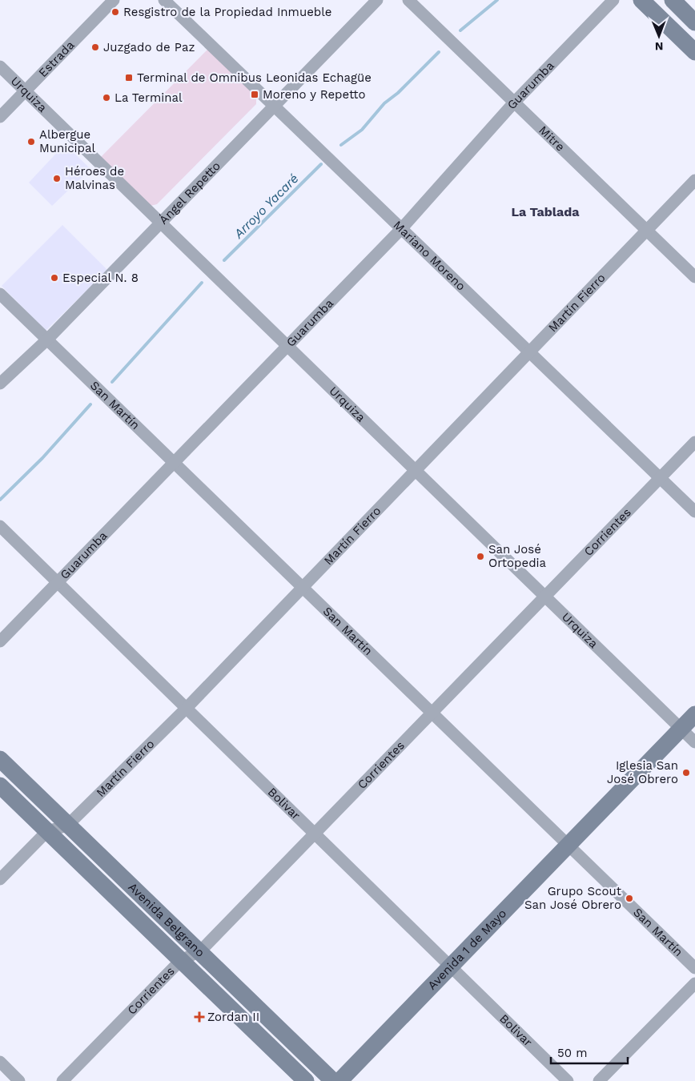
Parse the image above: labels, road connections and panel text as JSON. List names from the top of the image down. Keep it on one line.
{"streets":{"main road":["Avenida Belgrano","Avenida 1 de Mayo"],"street":["Estrada","Guarumba","Urquiza","Mitre","Ángel Repetto","Mariano Moreno","Martín Fierro","San Martín","Corrientes","Bolivar"]},"crossings":[["Estrada","Urquiza"],["Guarumba","Urquiza"],["Guarumba","Mitre"],["Guarumba","Mariano Moreno"],["Guarumba","San Martín"],["Guarumba","Bolivar"],["Urquiza","Ángel Repetto"],["Urquiza","Martín Fierro"],["Urquiza","Corrientes"],["Urquiza","Avenida 1 de Mayo"],["Mitre","Martín Fierro"],["Ángel Repetto","Mariano Moreno"],["Ángel Repetto","San Martín"],["Mariano Moreno","Martín Fierro"],["Mariano Moreno","Corrientes"],["Martín Fierro","San Martín"],["Martín Fierro","Bolivar"],["Martín Fierro","Avenida Belgrano"],["San Martín","Corrientes"],["San Martín","Avenida 1 de Mayo"],["Corrientes","Bolivar"],["Corrientes","Avenida Belgrano"],["Bolivar","Avenida 1 de Mayo"]],"districts":["La Tablada"],"water":["Arroyo Yacaré"],"places":{"other":["Resgistro de la Propiedad Inmueble","Juzgado de Paz","La Terminal","Albergue Municipal","Héroes de Malvinas","Especial N. 8","San José Ortopedia","Iglesia San José Obrero","Grupo Scout San José Obrero"],"transit":["Terminal de Omnibus Leonidas Echagüe","Moreno y Repetto"],"health":["Zordan II"]},"scale_bar":"50 m","north":"bottom"}
